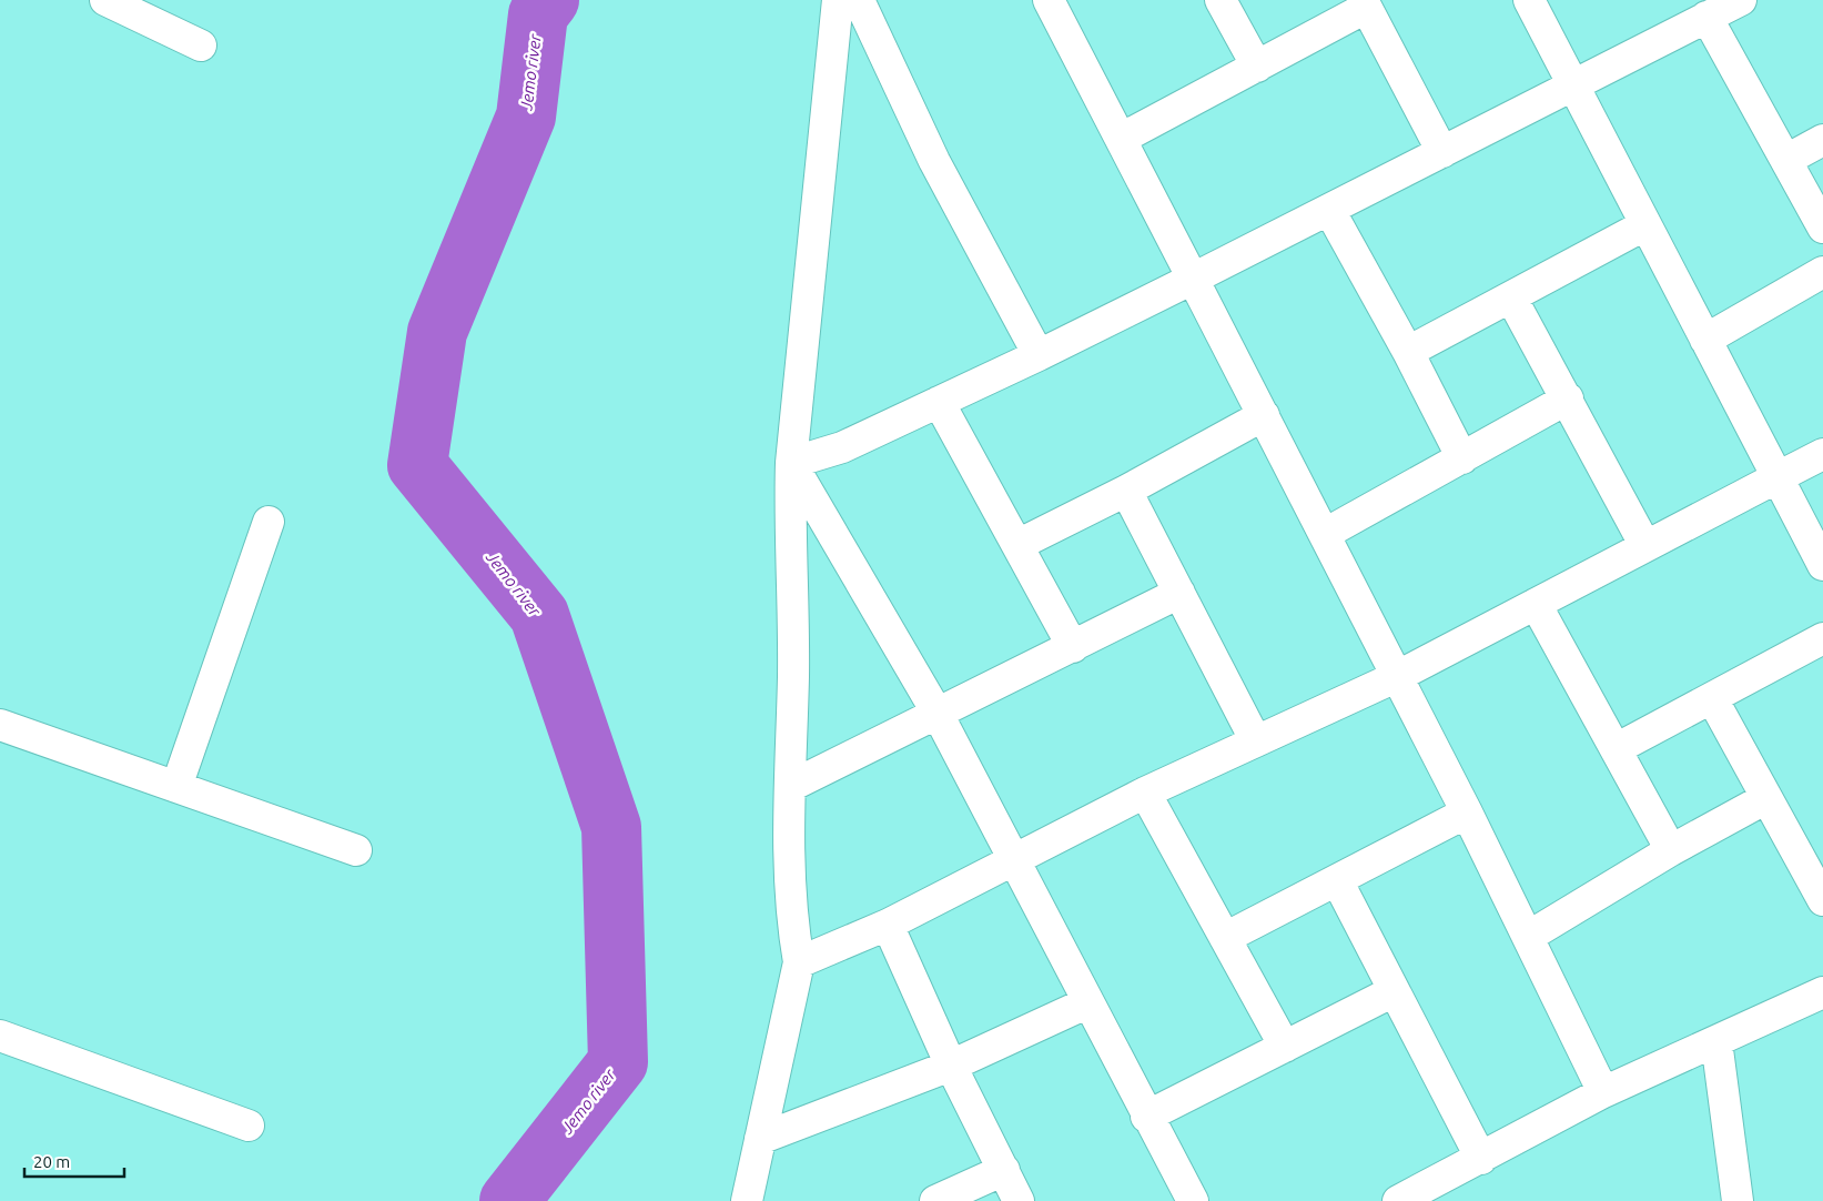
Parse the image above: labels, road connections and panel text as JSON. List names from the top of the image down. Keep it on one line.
{"water":["Jemo river"],"scale_bar":"20 m"}
